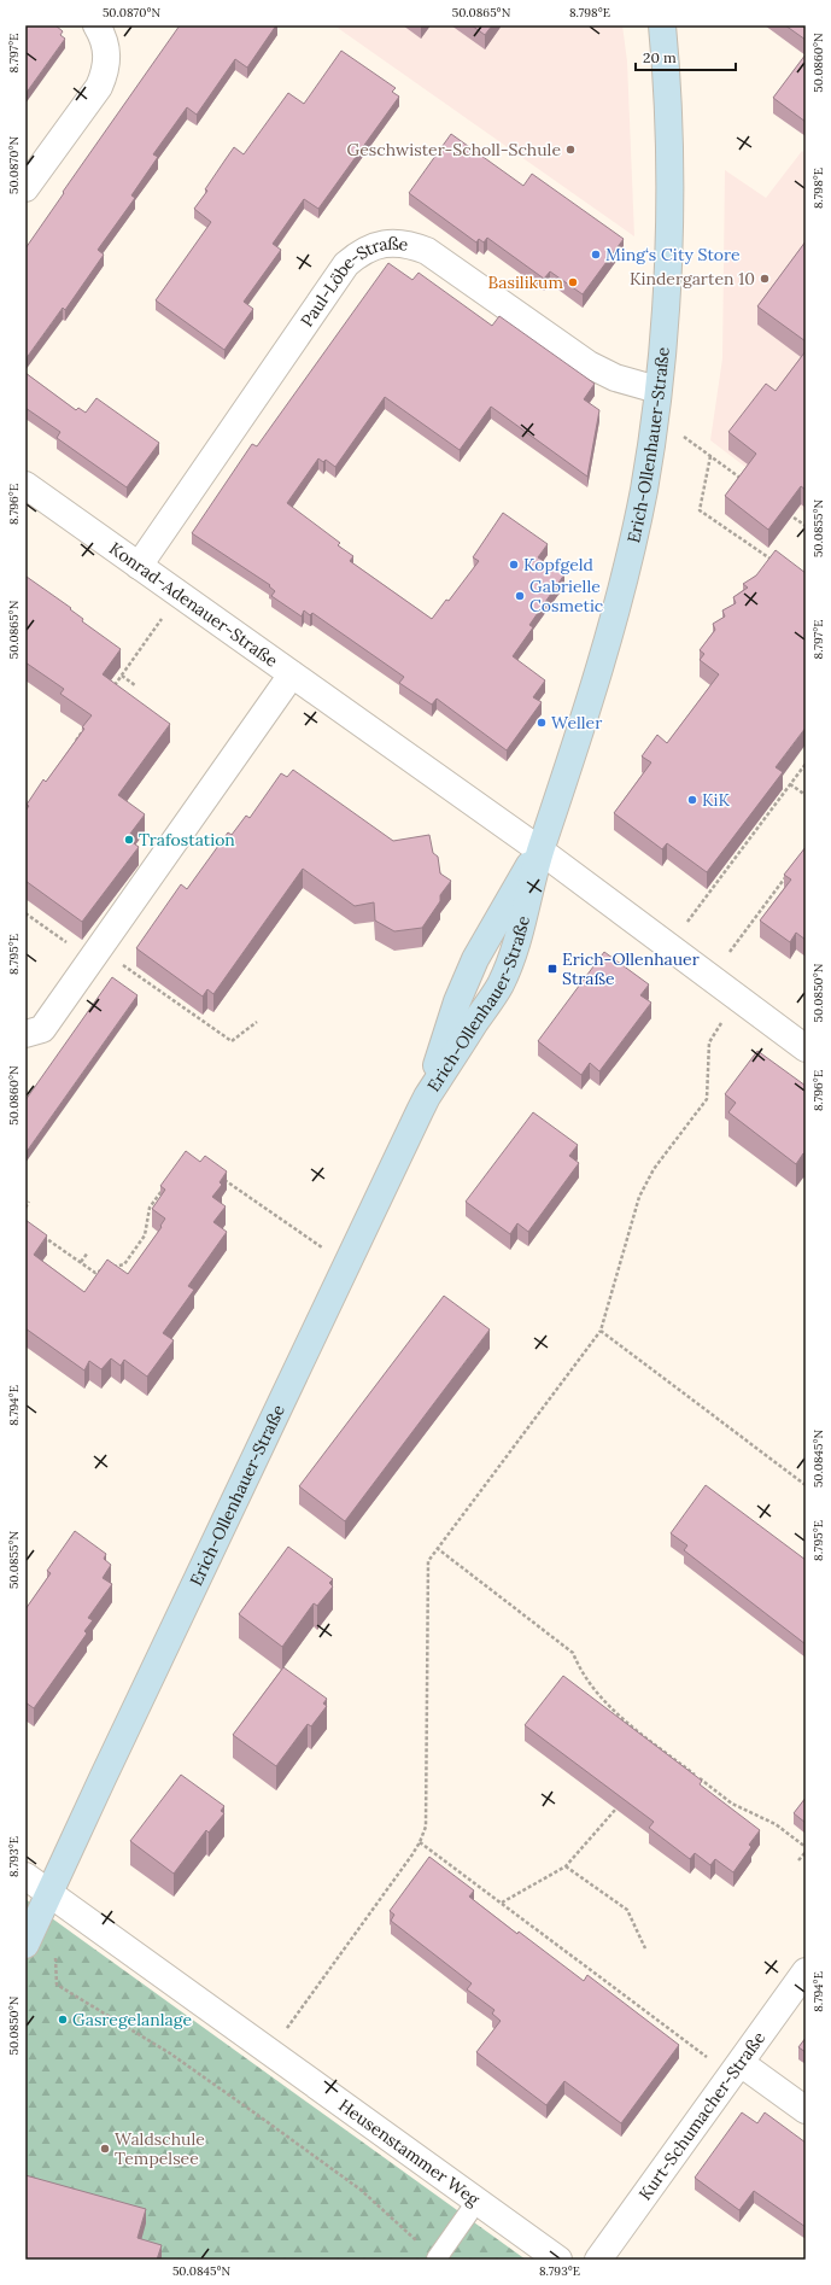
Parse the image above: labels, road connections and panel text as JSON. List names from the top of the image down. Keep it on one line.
{"streets":{"street":["Paul-Löbe-Straße","Erich-Ollenhauer-Straße","Konrad-Adenauer-Straße","Kurt-Schumacher-Straße","Heusenstammer Weg"]},"crossings":[["Paul-Löbe-Straße","Erich-Ollenhauer-Straße"],["Paul-Löbe-Straße","Konrad-Adenauer-Straße"],["Erich-Ollenhauer-Straße","Konrad-Adenauer-Straße"],["Erich-Ollenhauer-Straße","Heusenstammer Weg"]],"places":{"other":["Geschwister-Scholl-Schule","Ming‘s City Store","Kindergarten 10","Basilikum","Kopfgeld","Gabrielle Cosmetic","Weller","KiK","Trafostation","Gasregelanlage","Waldschule Tempelsee"],"transit":["Erich-Ollenhauer Straße"]},"scale_bar":"20 m","coordinates":["50.0870°N","50.0865°N","8.798°E","8.797°E","50.0860°N","8.796°E","50.0855°N","8.795°E","50.0850°N","8.794°E","50.0845°N","8.793°E"]}
